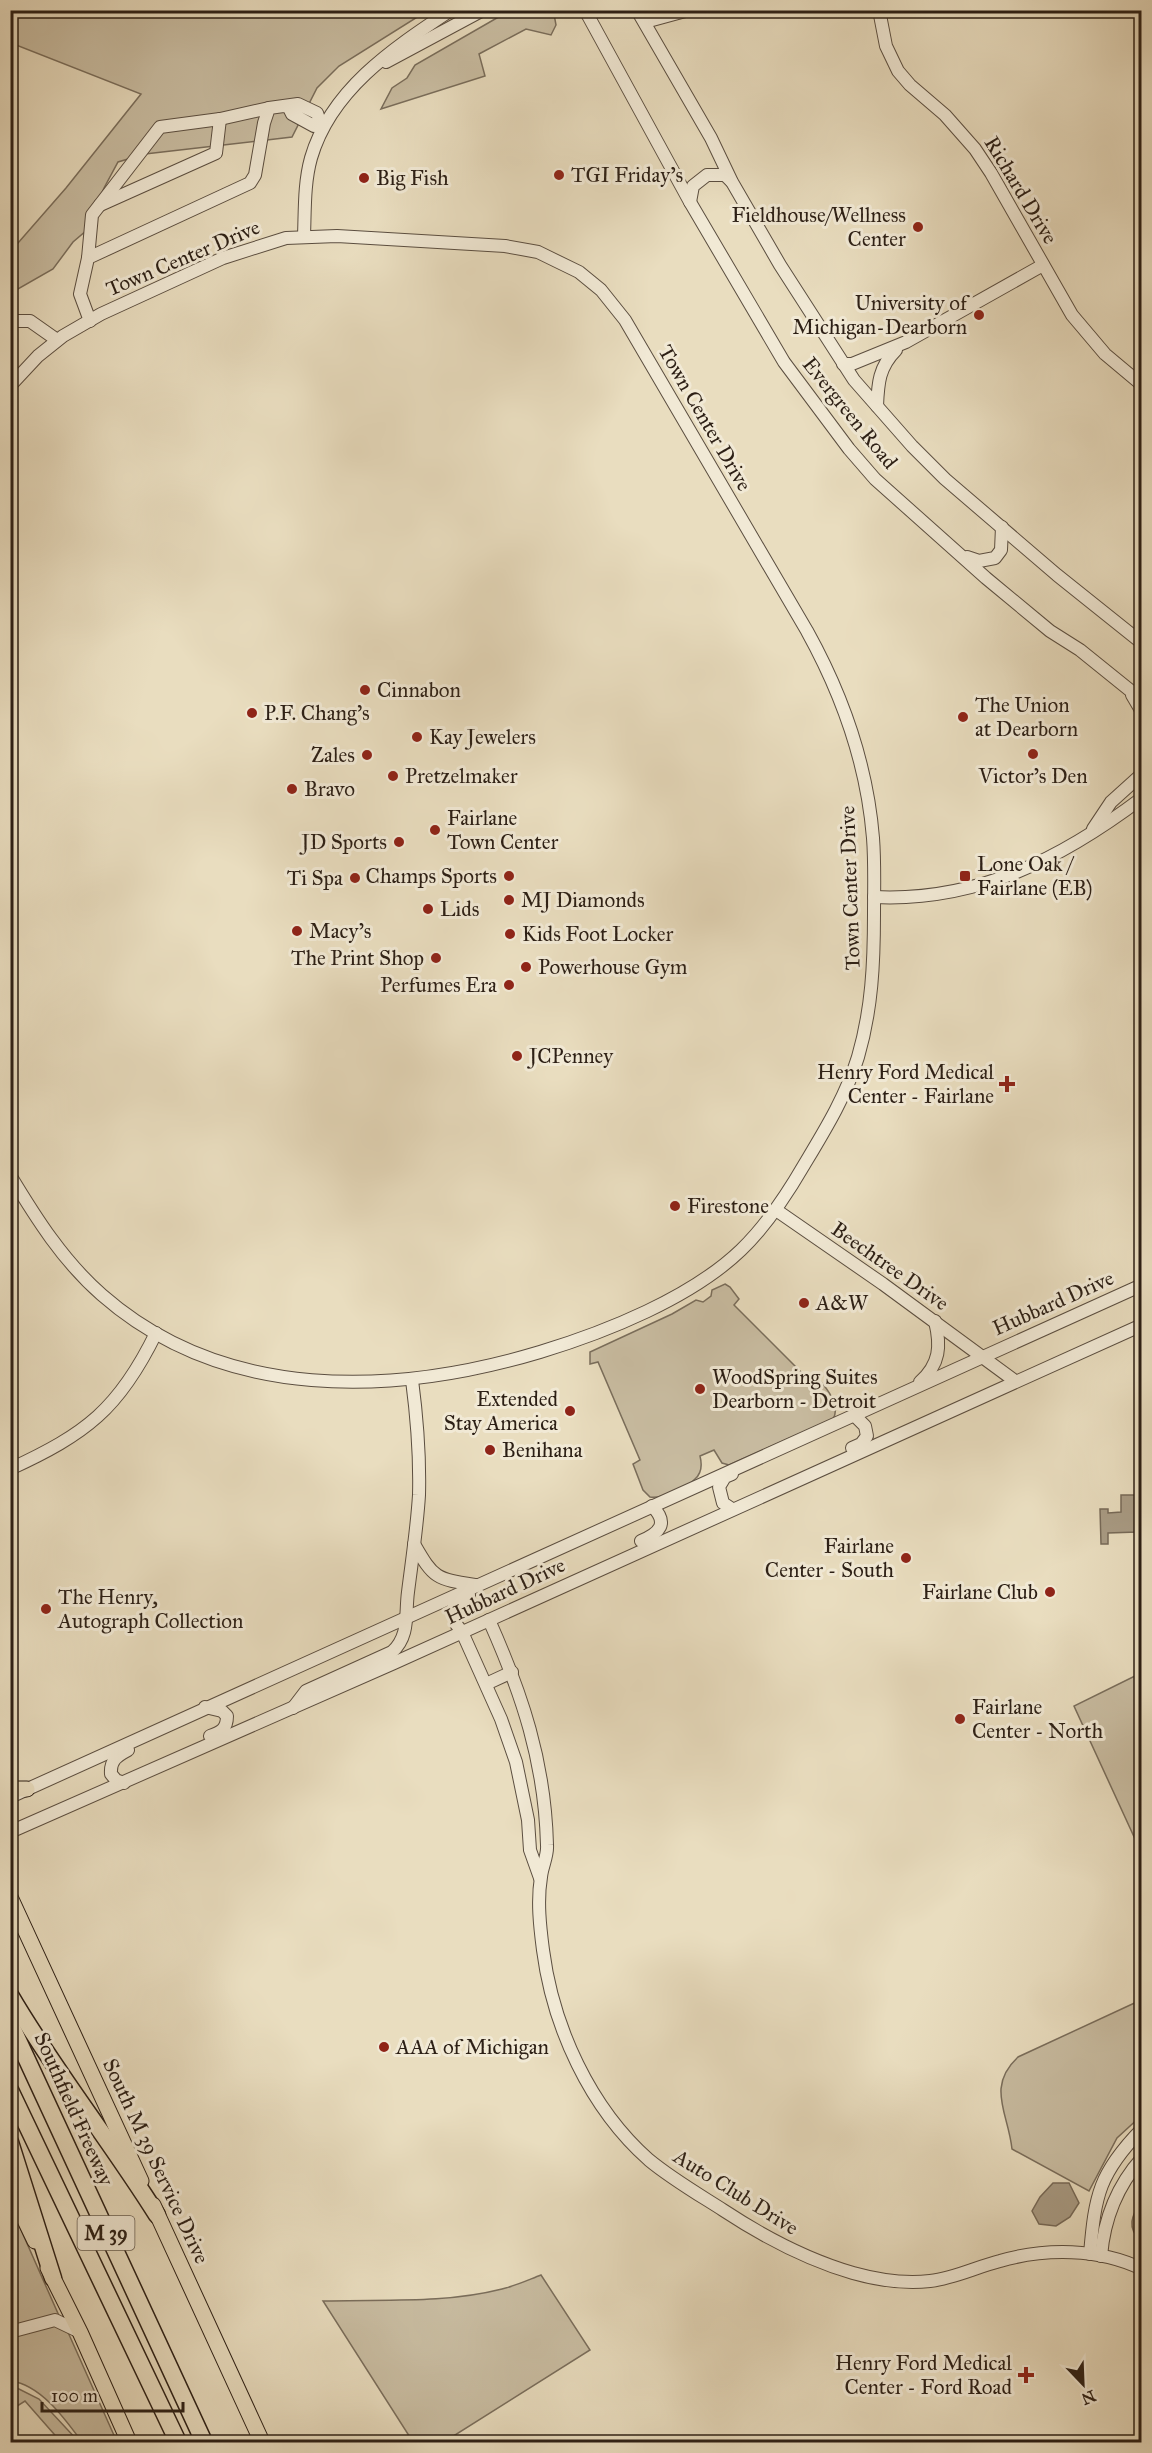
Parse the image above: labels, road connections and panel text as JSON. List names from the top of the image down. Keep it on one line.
{"streets":{"highway":["Southfield Freeway","M 39"],"main road":["South M 39 Service Drive"],"street":["Richard Drive","Town Center Drive","Evergreen Road","Beechtree Drive","Hubbard Drive","Auto Club Drive"]},"crossings":[["Town Center Drive","Beechtree Drive"],["Beechtree Drive","Hubbard Drive"],["Hubbard Drive","Auto Club Drive"]],"places":{"other":["TGI Friday's","Big Fish","Fieldhouse/Wellness Center","University of Michigan-Dearborn","Cinnabon","P.F. Chang's","The Union at Dearborn","Kay Jewelers","Victor's Den","Zales","Pretzelmaker","Bravo","Fairlane Town Center","JD Sports","Champs Sports","Ti Spa","MJ Diamonds","Lids","Macy's","Kids Foot Locker","The Print Shop","Powerhouse Gym","Perfumes Era","JCPenney","Firestone","A&W","WoodSpring Suites Dearborn - Detroit","Extended Stay America","Benihana","Fairlane Center - South","Fairlane Club","The Henry, Autograph Collection","Fairlane Center - North","AAA of Michigan"],"transit":["Lone Oak / Fairlane (EB)"],"health":["Henry Ford Medical Center - Fairlane","Henry Ford Medical Center - Ford Road"]},"scale_bar":"100 m","north":"bottom right"}
